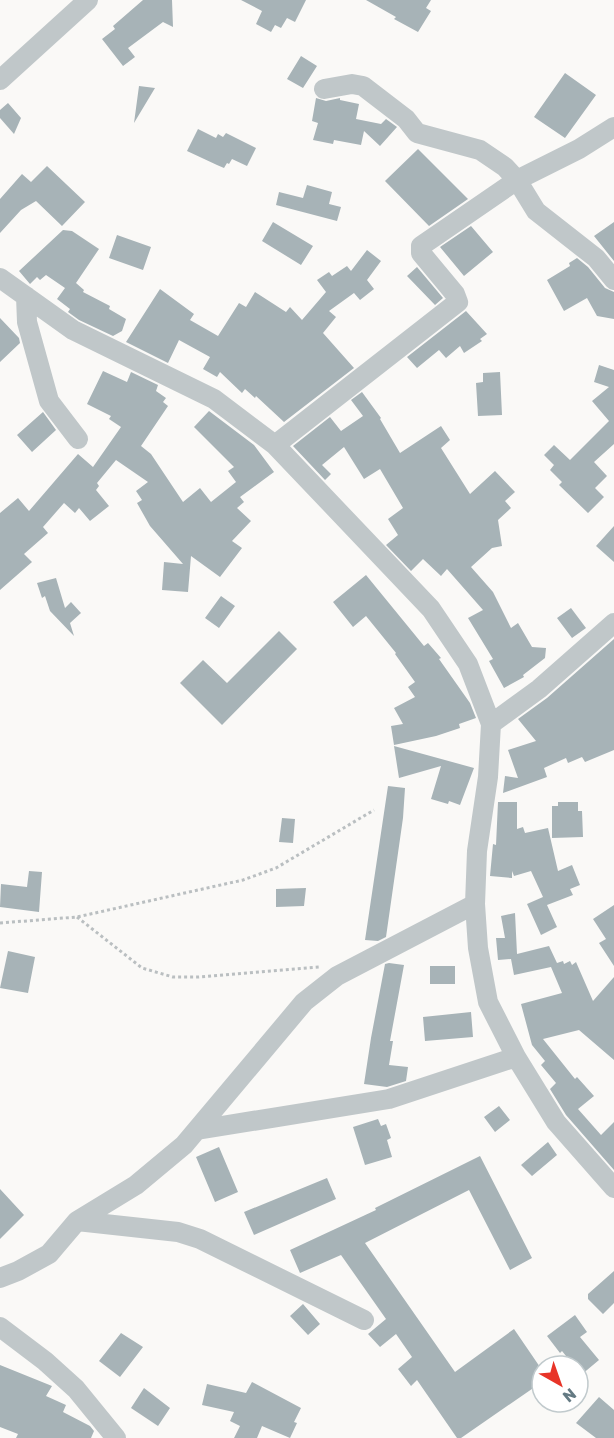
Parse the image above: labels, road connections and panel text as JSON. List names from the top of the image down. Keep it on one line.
{"north":"bottom right"}
